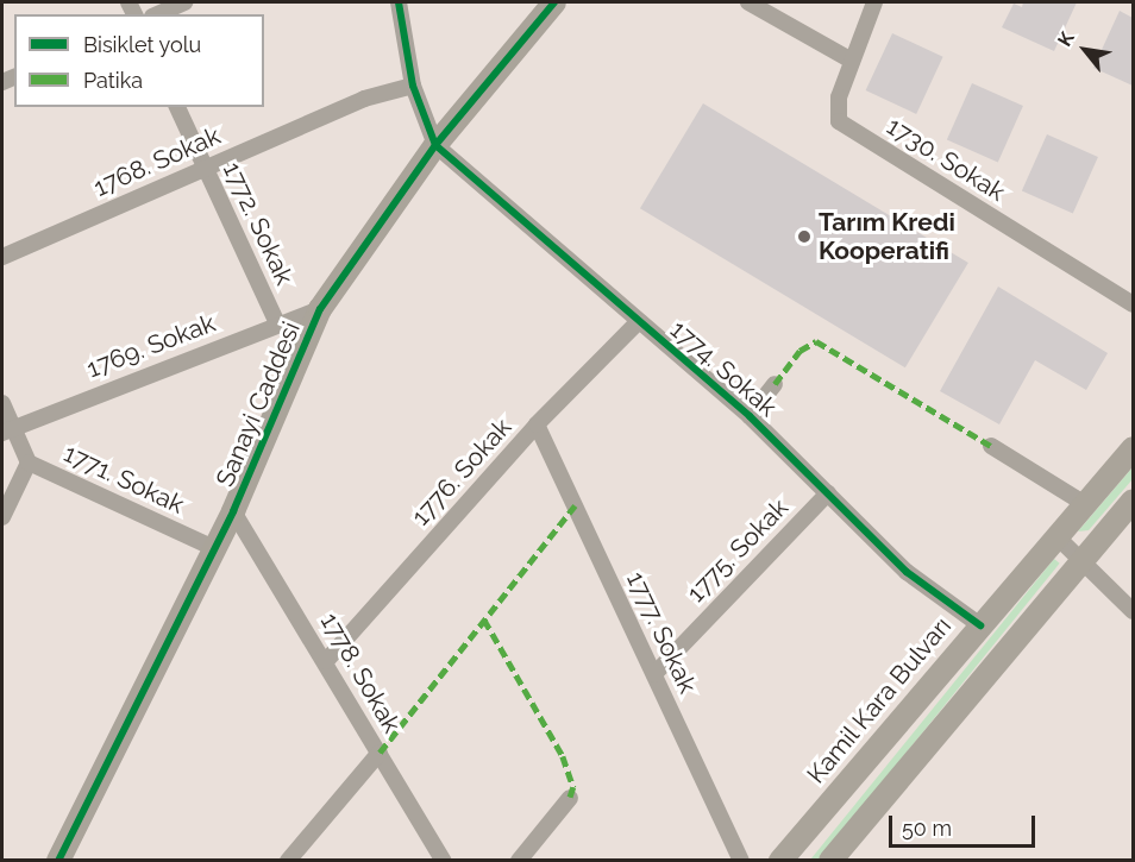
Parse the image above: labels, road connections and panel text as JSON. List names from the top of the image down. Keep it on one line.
{"streets":{"main road":["Sanayi Caddesi","Kamil Kara Bulvarı"],"street":["1730. Sokak","1768. Sokak","1772. Sokak","1769. Sokak","1774. Sokak","1776. Sokak","1771. Sokak","1775. Sokak","1777. Sokak","1778. Sokak"]},"crossings":[["1768. Sokak","1772. Sokak"],["1772. Sokak","1769. Sokak"],["1769. Sokak","Sanayi Caddesi"],["1774. Sokak","Sanayi Caddesi"],["1774. Sokak","1776. Sokak"],["1774. Sokak","1775. Sokak"],["1774. Sokak","Kamil Kara Bulvarı"],["Sanayi Caddesi","1771. Sokak"],["Sanayi Caddesi","1778. Sokak"],["1776. Sokak","1777. Sokak"],["1776. Sokak","1778. Sokak"],["1775. Sokak","1777. Sokak"]],"places":["Tarım Kredi Kooperatifi"],"legend":["Bisiklet yolu","Patika"],"scale_bar":"50 m","north":"top left"}
